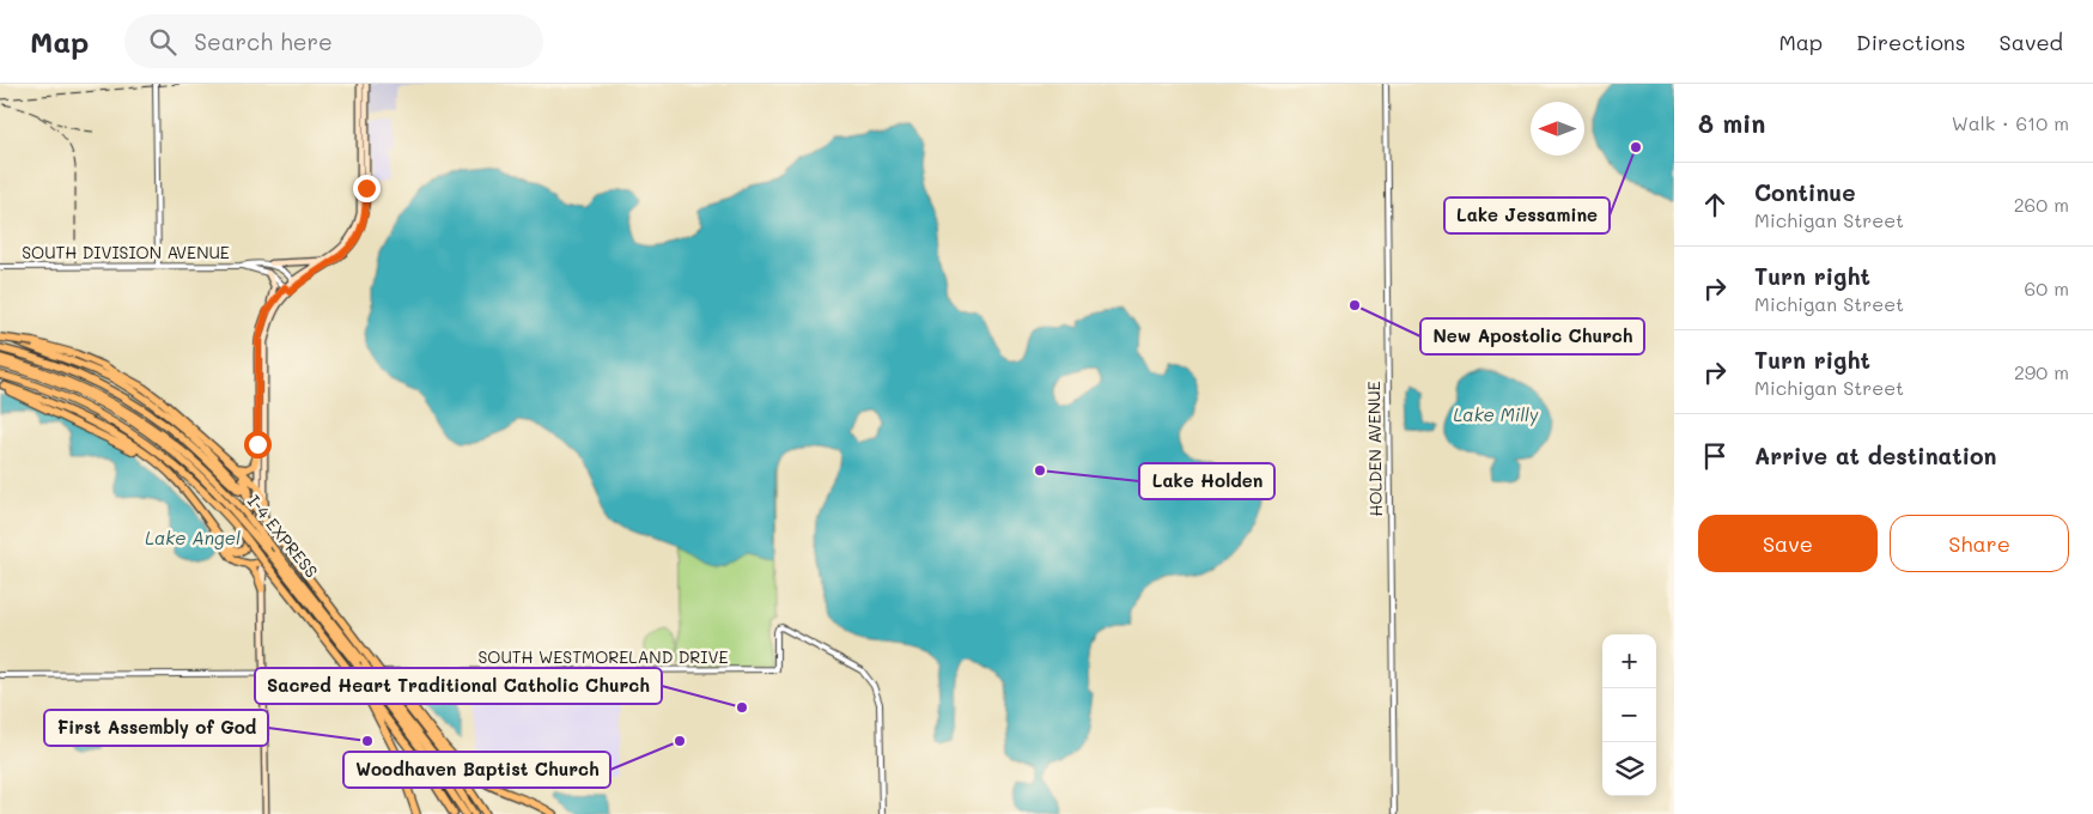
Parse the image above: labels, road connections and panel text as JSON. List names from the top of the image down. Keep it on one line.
{"streets":{"highway":["I-4 EXPRESS"],"street":["SOUTH DIVISION AVENUE","HOLDEN AVENUE","SOUTH WESTMORELAND DRIVE"]},"water":["Lake Milly","Lake Angel"],"places":["Lake Jessamine","New Apostolic Church","Lake Holden","Sacred Heart Traditional Catholic Church","First Assembly of God","Woodhaven Baptist Church"],"north":"left","page":{"header":"Map","search":"Search here","nav":["Map","Directions","Saved"],"heading":["8 min","Walk · 610 m"],"list":[["Continue","Michigan Street","260 m"],["Turn right","Michigan Street","60 m"],["Turn right","Michigan Street","290 m"],"Arrive at destination"],"buttons":["Save","Share"],"map_buttons":["+","−"]}}
